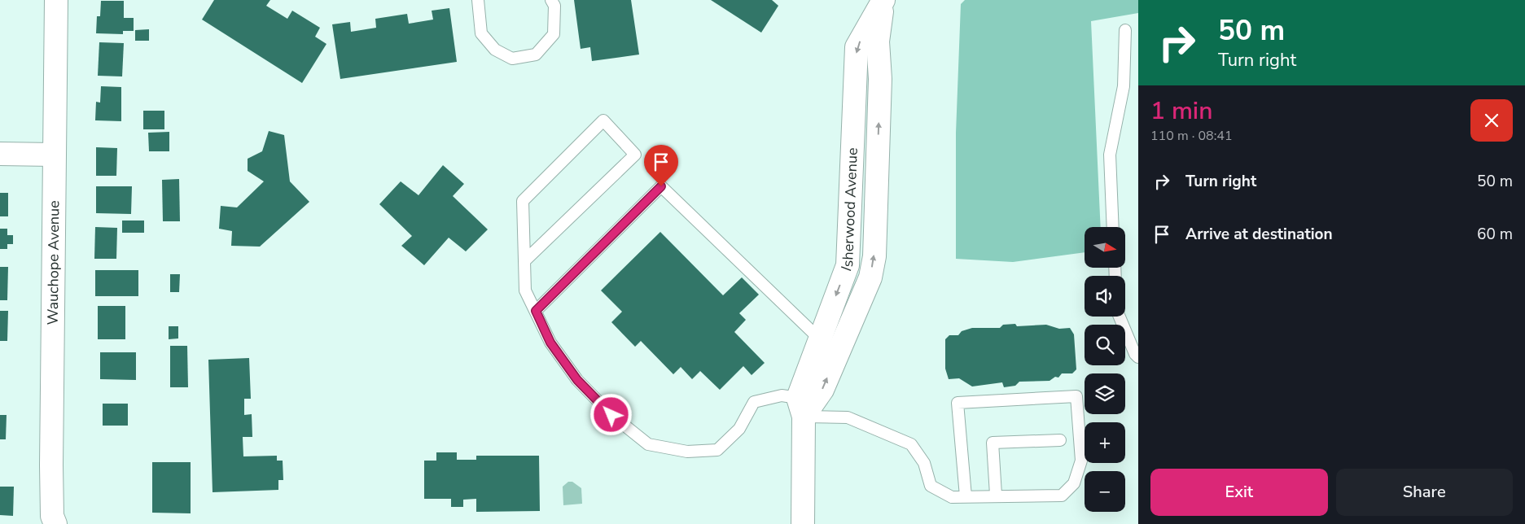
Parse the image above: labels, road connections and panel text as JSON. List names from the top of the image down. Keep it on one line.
{"streets":{"street":["Isherwood Avenue","Wauchope Avenue"]},"north":"right","page":{"turn":["50 m","Turn right"],"heading":["1 min","110 m · 08:41"],"list":[{"name":"Turn right","value":"50 m"},{"name":"Arrive at destination","value":"60 m"}],"map_buttons":["+","−"],"buttons":["Exit","Share"]}}
